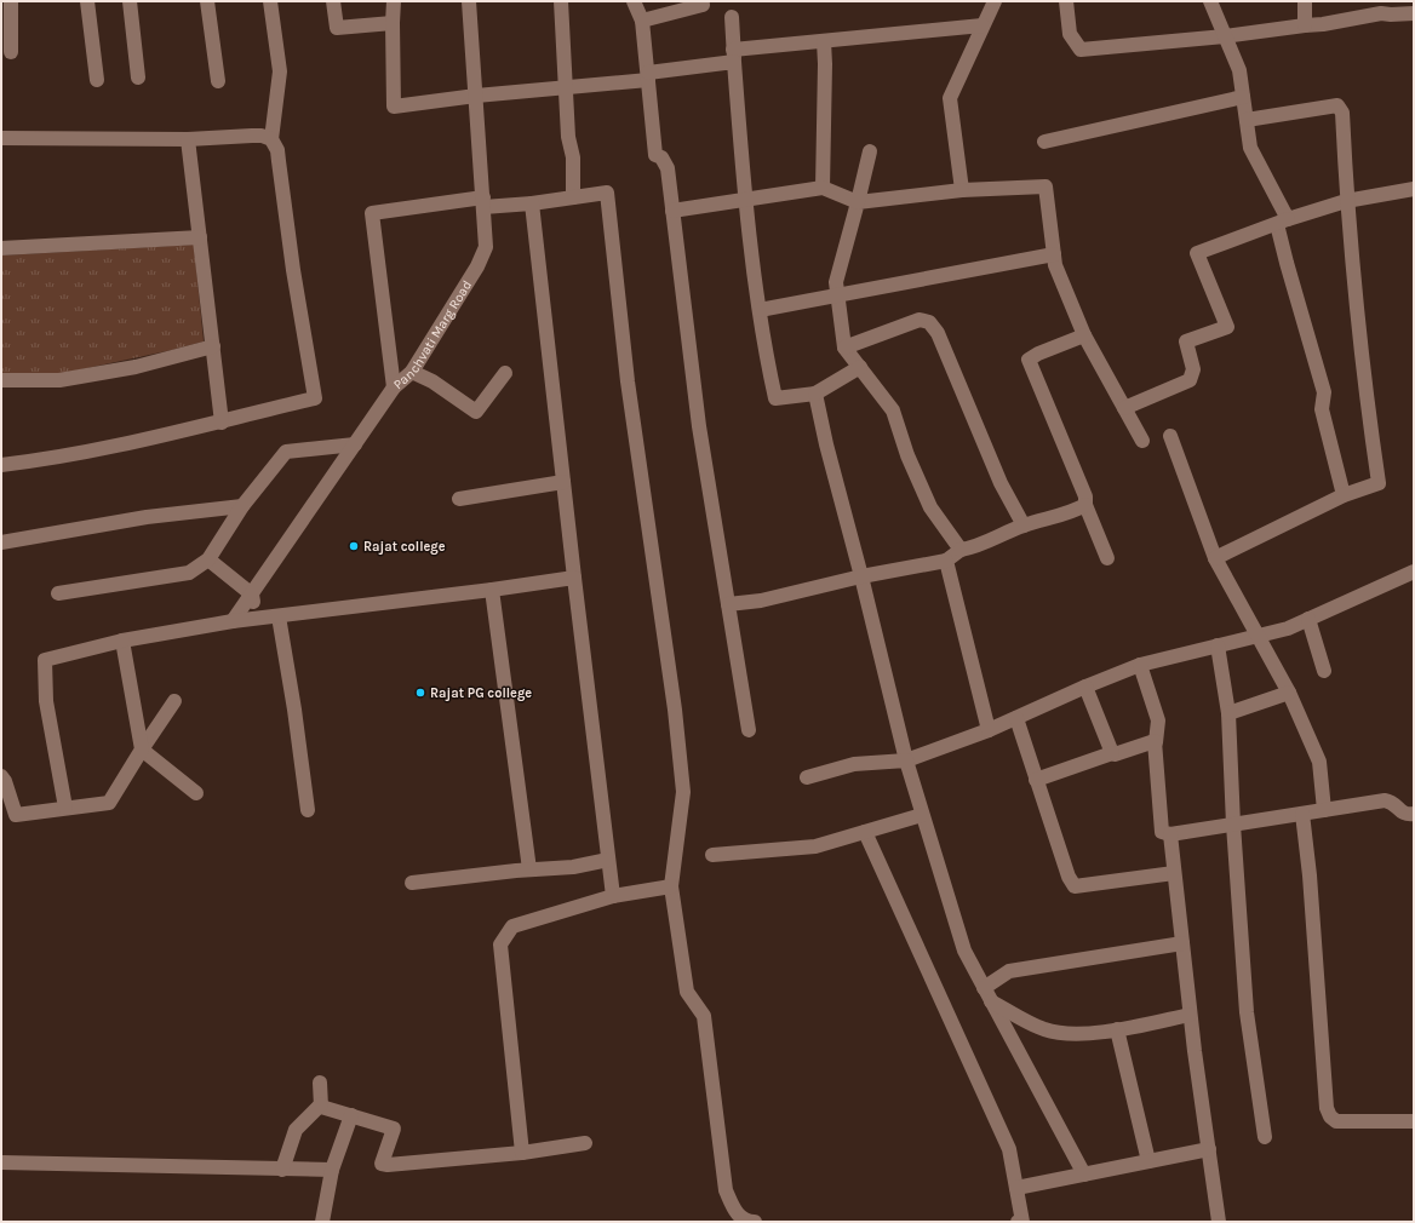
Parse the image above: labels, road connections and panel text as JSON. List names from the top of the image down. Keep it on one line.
{"streets":{"street":["Panchvati Marg Road"]},"places":["Rajat college","Rajat PG college"]}
